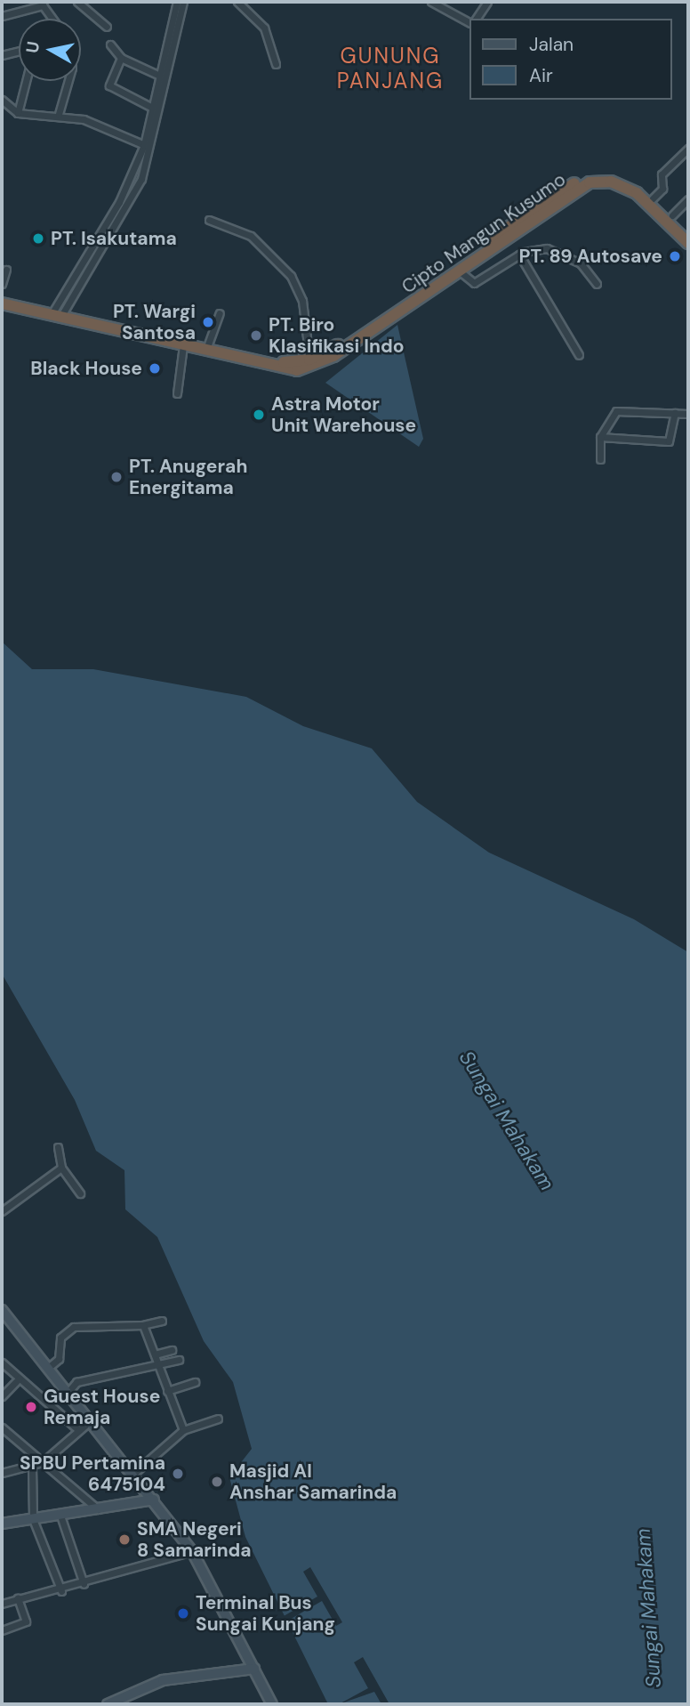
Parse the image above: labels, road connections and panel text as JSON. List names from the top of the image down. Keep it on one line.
{"streets":{"highway":["Cipto Mangun Kusumo"]},"districts":["GUNUNG PANJANG"],"water":["Sungai Mahakam"],"places":["PT. Isakutama","PT. 89 Autosave","PT. Wargi Santosa","PT. Biro Klasifikasi Indo","Black House","Astra Motor Unit Warehouse","PT. Anugerah Energitama","Guest House Remaja","SPBU Pertamina 6475104","Masjid Al Anshar Samarinda","SMA Negeri 8 Samarinda","Terminal Bus Sungai Kunjang"],"legend":["Jalan","Air"],"north":"left"}
